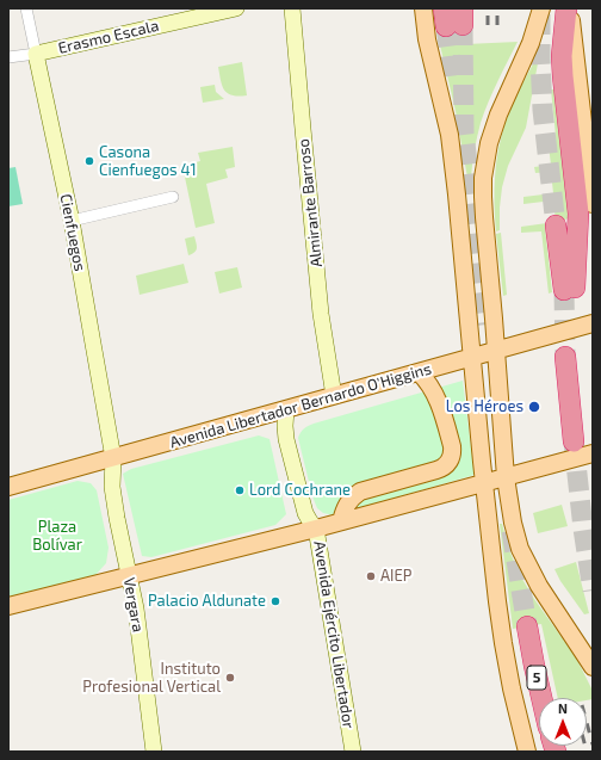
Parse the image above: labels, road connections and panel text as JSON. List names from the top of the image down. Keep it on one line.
{"streets":{"highway":["5"],"main road":["Avenida Libertador Bernardo O'Higgins"],"street":["Erasmo Escala","Almirante Barroso","Cienfuegos","Vergara","Avenida Ejército Libertador"]},"crossings":[["Erasmo Escala","Cienfuegos"],["Almirante Barroso","Avenida Libertador Bernardo O'Higgins"],["Cienfuegos","Avenida Libertador Bernardo O'Higgins"],["Cienfuegos","Vergara"],["Avenida Libertador Bernardo O'Higgins","Vergara"],["Avenida Libertador Bernardo O'Higgins","Avenida Ejército Libertador"]],"parks":["Plaza Bolívar"],"places":["Casona Cienfuegos 41","Los Héroes","Lord Cochrane","AIEP","Palacio Aldunate","Instituto Profesional Vertical"],"north":"top"}
